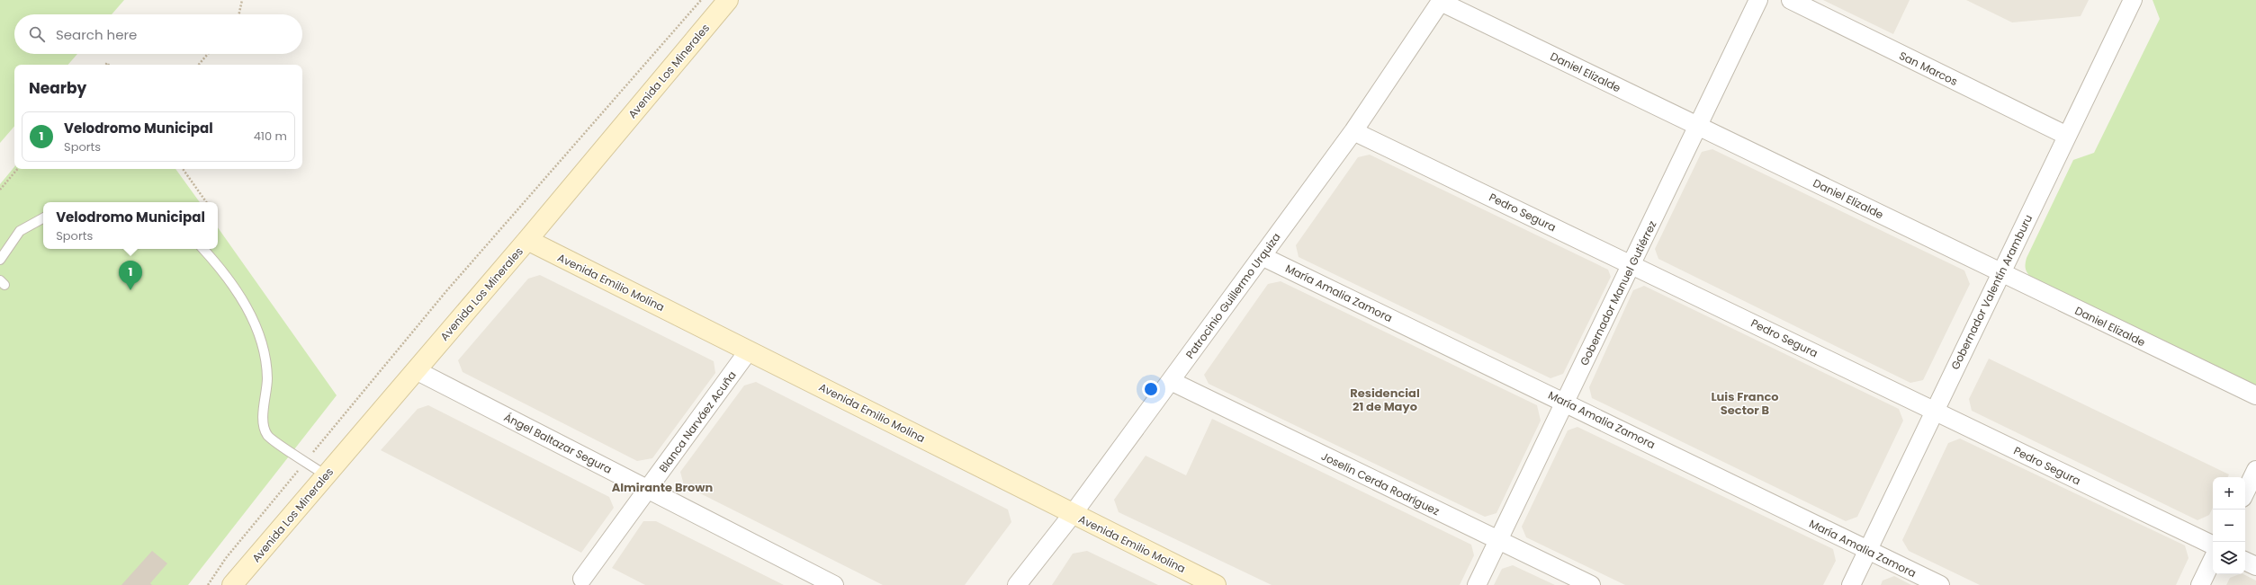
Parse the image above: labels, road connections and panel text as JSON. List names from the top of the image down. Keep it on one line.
{"streets":{"street":["San Marcos","Avenida Los Minerales","Daniel Elizalde","Pedro Segura","Avenida Emilio Molina","Gobernador Valentín Aramburu","María Amalia Zamora","Gobernador Manuel Gutiérrez","Patrocinio Guillermo Urquiza","Blanca Narváez Acuña","Ángel Baltazar Segura","Joselín Cerda Rodríguez"]},"crossings":[["San Marcos","Gobernador Valentín Aramburu"],["Avenida Los Minerales","Avenida Emilio Molina"],["Avenida Los Minerales","Ángel Baltazar Segura"],["Daniel Elizalde","Gobernador Valentín Aramburu"],["Daniel Elizalde","Gobernador Manuel Gutiérrez"],["Daniel Elizalde","Patrocinio Guillermo Urquiza"],["Pedro Segura","Gobernador Valentín Aramburu"],["Pedro Segura","Gobernador Manuel Gutiérrez"],["Pedro Segura","Patrocinio Guillermo Urquiza"],["Avenida Emilio Molina","Patrocinio Guillermo Urquiza"],["Avenida Emilio Molina","Blanca Narváez Acuña"],["Gobernador Valentín Aramburu","María Amalia Zamora"],["María Amalia Zamora","Gobernador Manuel Gutiérrez"],["María Amalia Zamora","Patrocinio Guillermo Urquiza"],["Gobernador Manuel Gutiérrez","Joselín Cerda Rodríguez"],["Patrocinio Guillermo Urquiza","Joselín Cerda Rodríguez"],["Blanca Narváez Acuña","Ángel Baltazar Segura"]],"districts":["Residencial 21 de Mayo","Luis Franco Sector B","Almirante Brown"],"page":{"search":"Search here","heading":"Nearby","list":[{"mark":"1","name":"Velodromo Municipal","note":"Sports","value":"410 m"}],"popup":["Velodromo Municipal","Sports"],"pins":"1","map_buttons":["+","−"]}}
